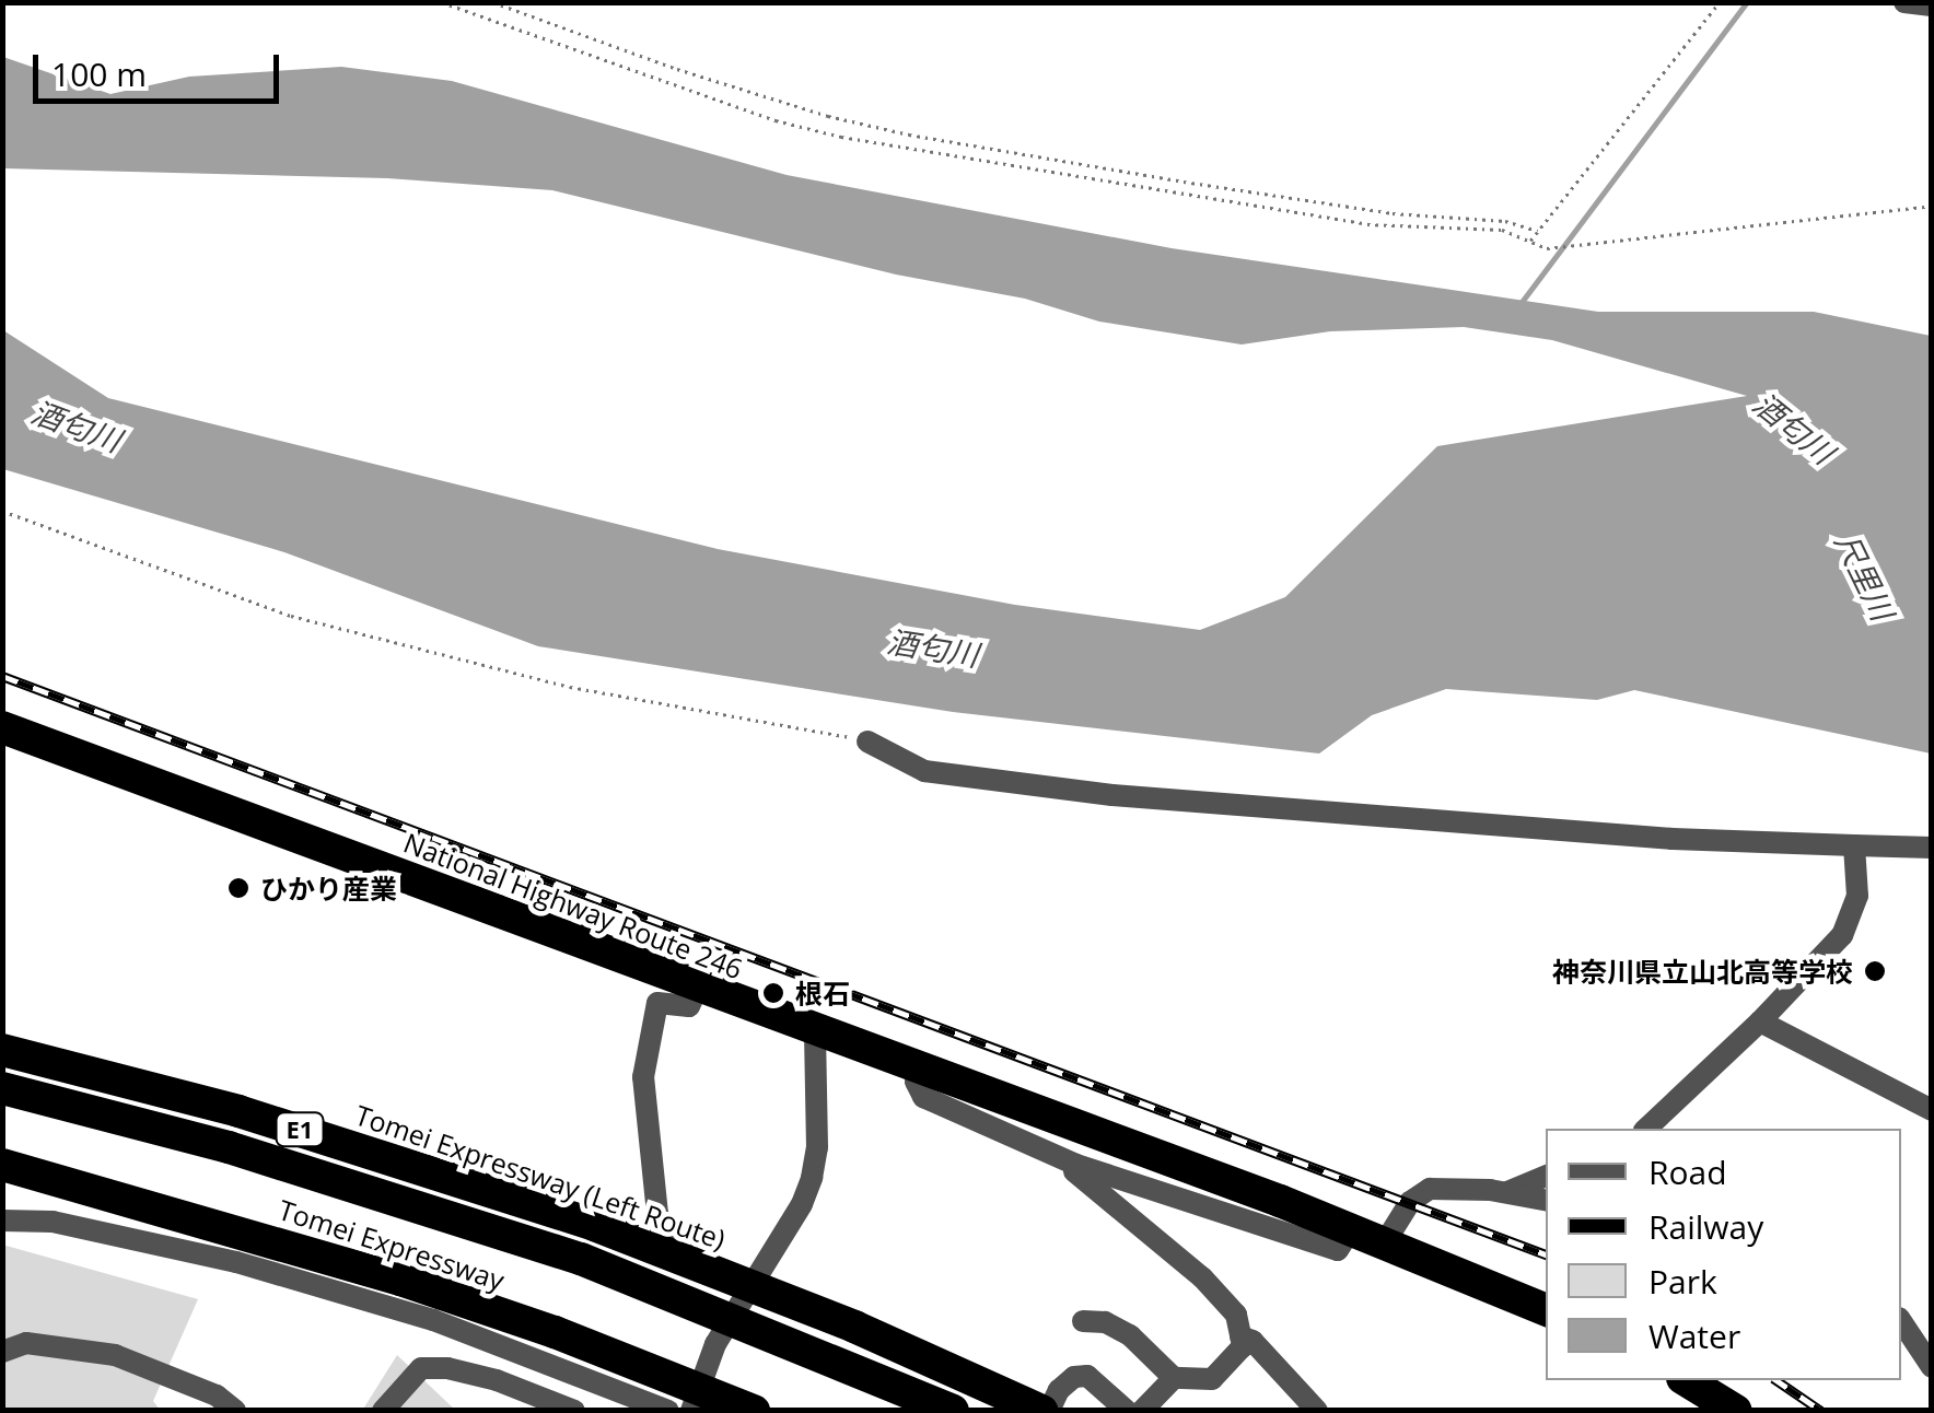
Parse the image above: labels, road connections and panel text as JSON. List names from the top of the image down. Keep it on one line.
{"streets":{"highway":["National Highway Route 246","E1","Tomei Expressway (Left Route)","Tomei Expressway"]},"water":["酒匂川","尺里川"],"places":["ひかり産業","神奈川県立山北高等学校","根石"],"legend":["Road","Railway","Park","Water"],"scale_bar":"100 m"}
